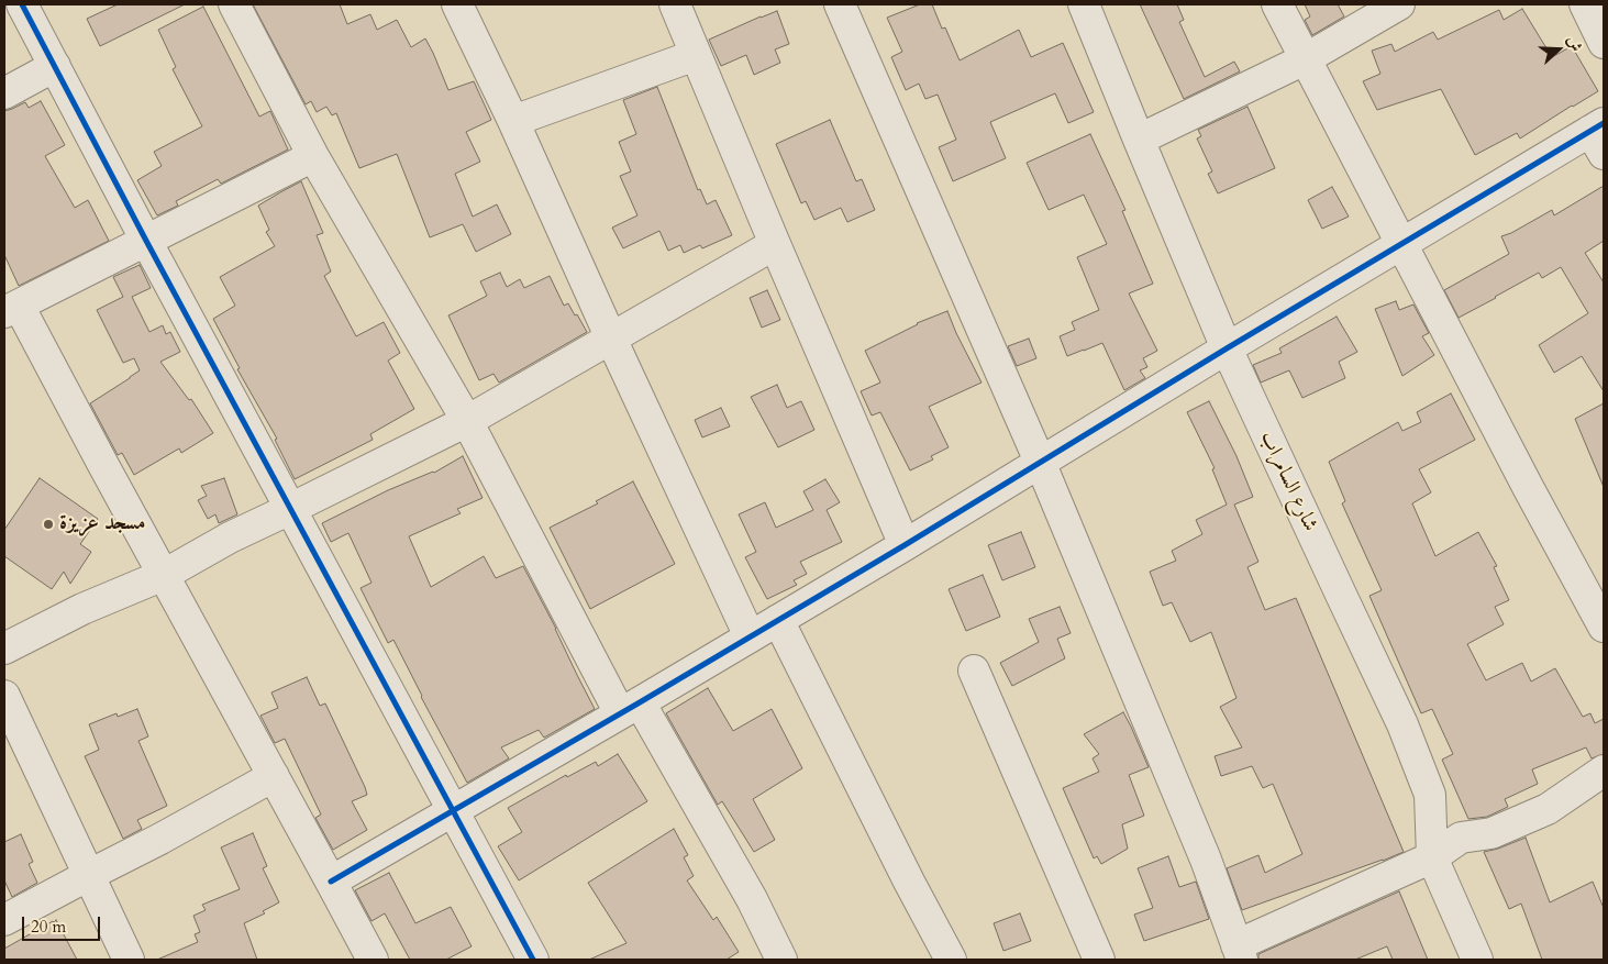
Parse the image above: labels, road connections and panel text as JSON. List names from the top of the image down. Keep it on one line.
{"streets":{"street":["شارع السامراب"]},"places":["مسجد عزيزة"],"scale_bar":"20 m","north":"right"}
